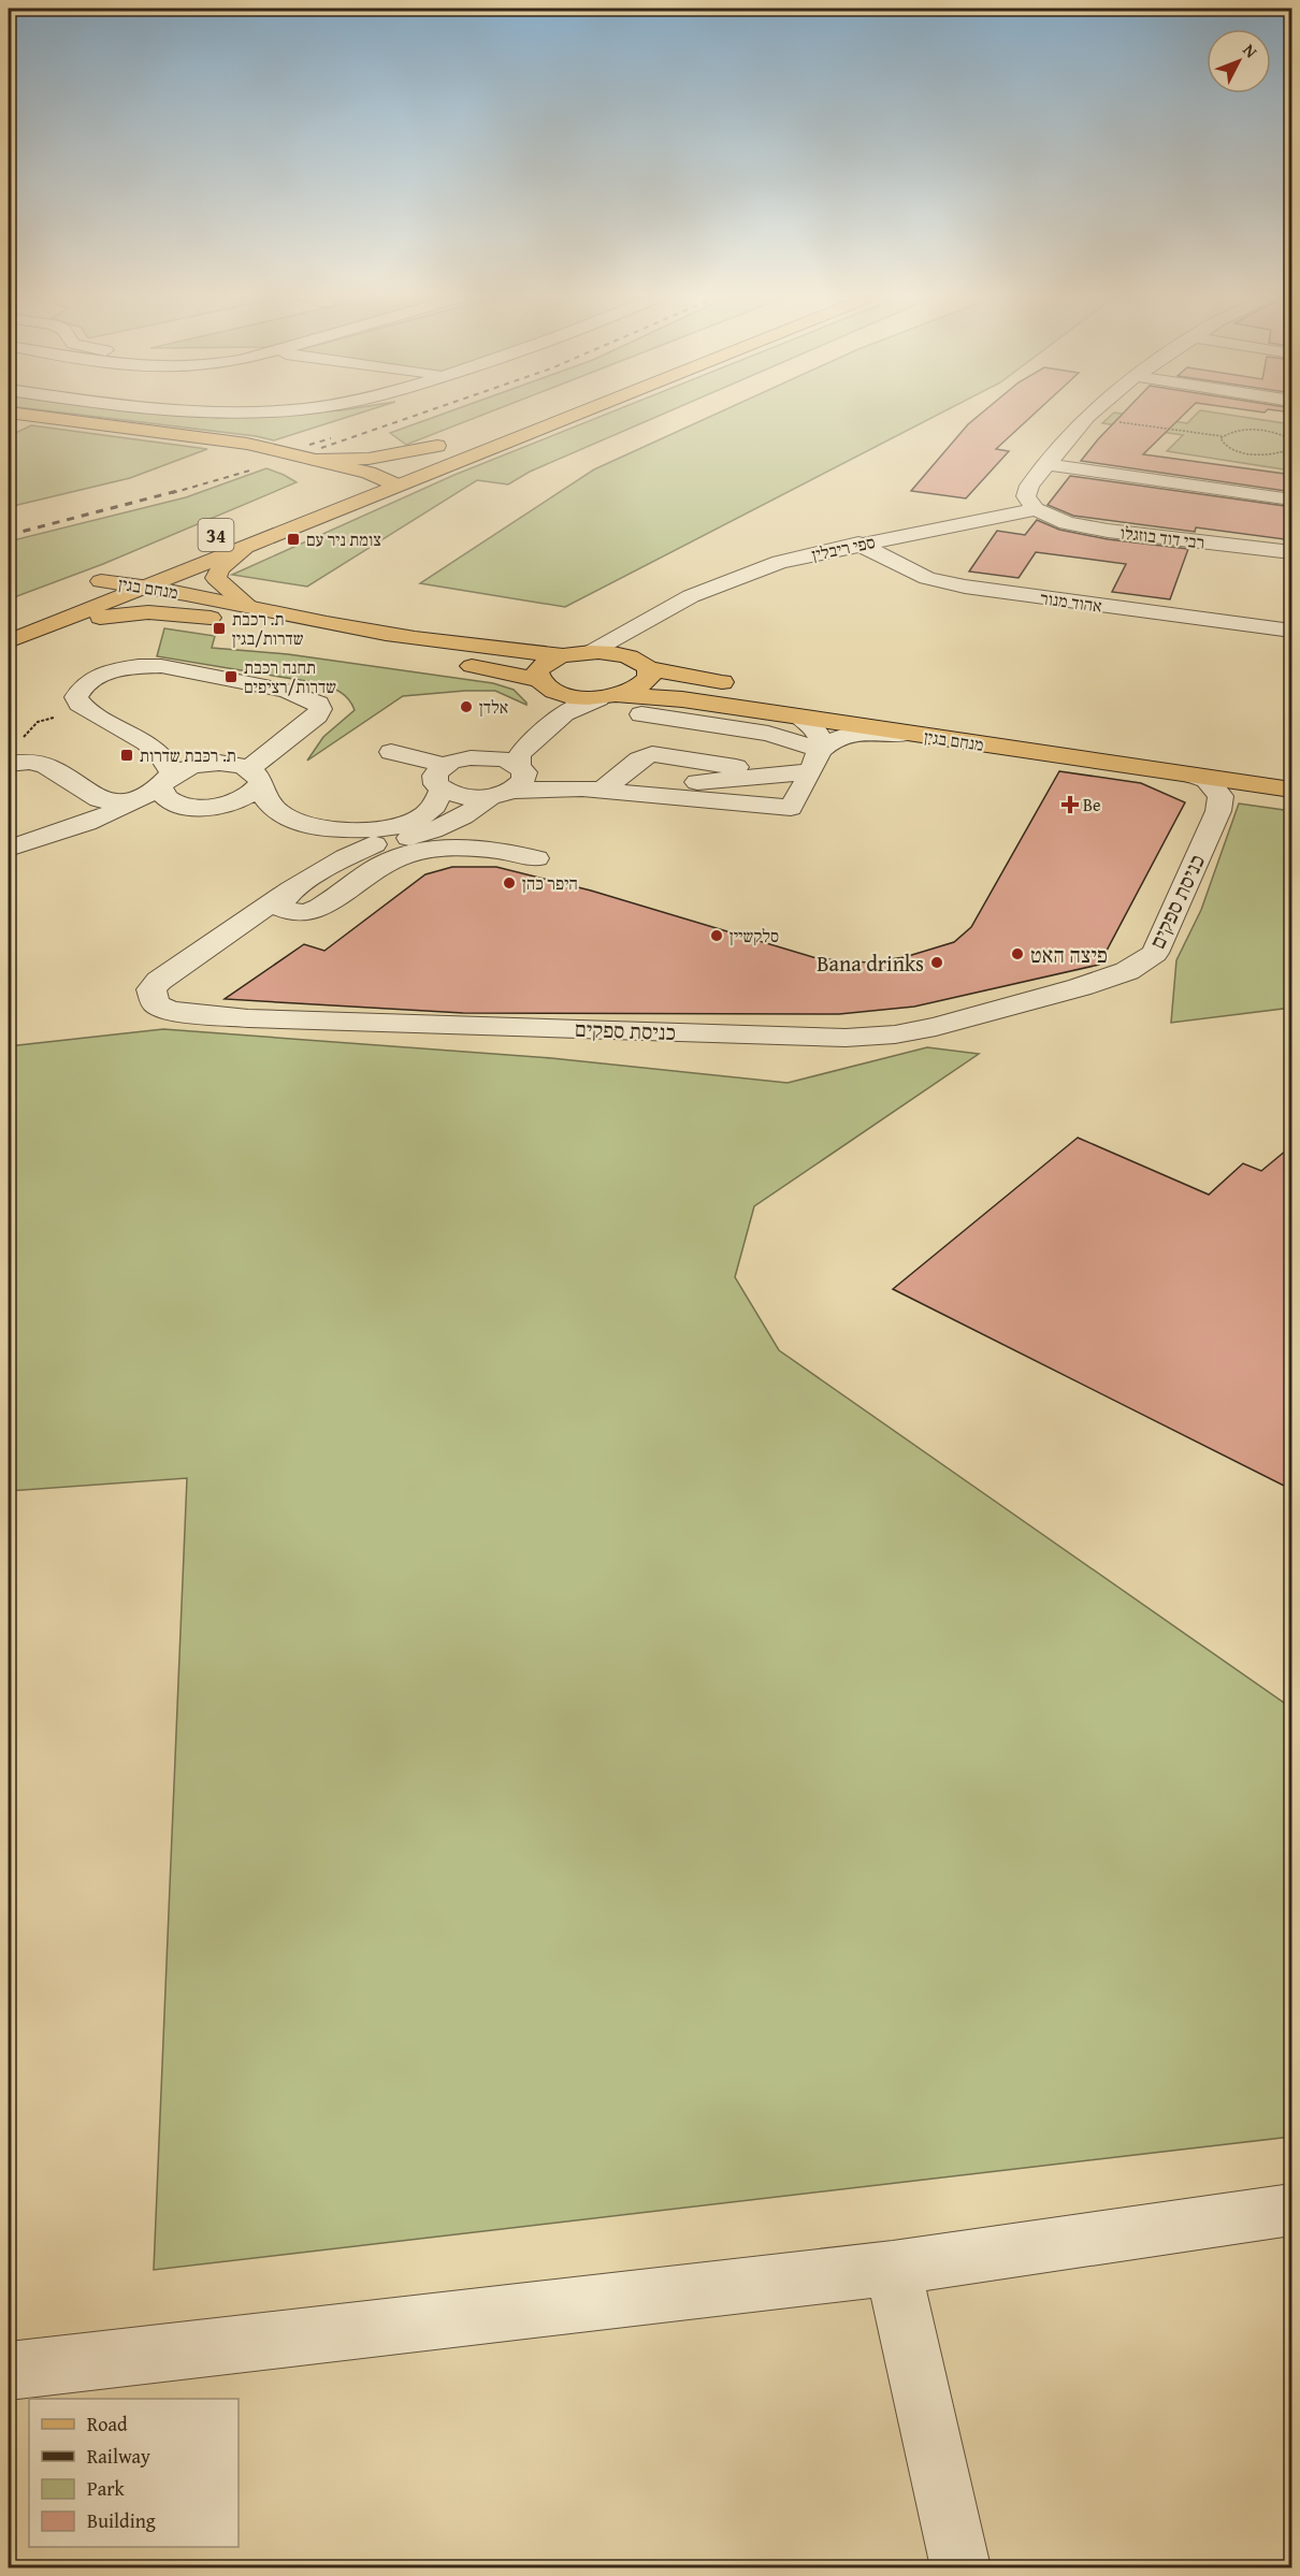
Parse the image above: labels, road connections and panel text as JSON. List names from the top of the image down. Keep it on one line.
{"streets":{"main road":["34","מנחם בגין"],"street":["רבי דוד בוזגלו","ספי ריבלין","אהוד מנור","כניסת ספקים"]},"crossings":[["34","מנחם בגין"],["רבי דוד בוזגלו","ספי ריבלין"],["ספי ריבלין","מנחם בגין"],["ספי ריבלין","אהוד מנור"],["מנחם בגין","כניסת ספקים"]],"places":{"transit":["צומת ניר עם","ת. רכבת שדרות/בגין","תחנה רכבת שדרות/רציפים","ת. רכבת שדרות"],"other":["אלדן","היפר כהן","סלקשיין","פיצה האט","Bana drinks"],"health":["Be"]},"legend":["Road","Railway","Park","Building"],"north":"top right"}
